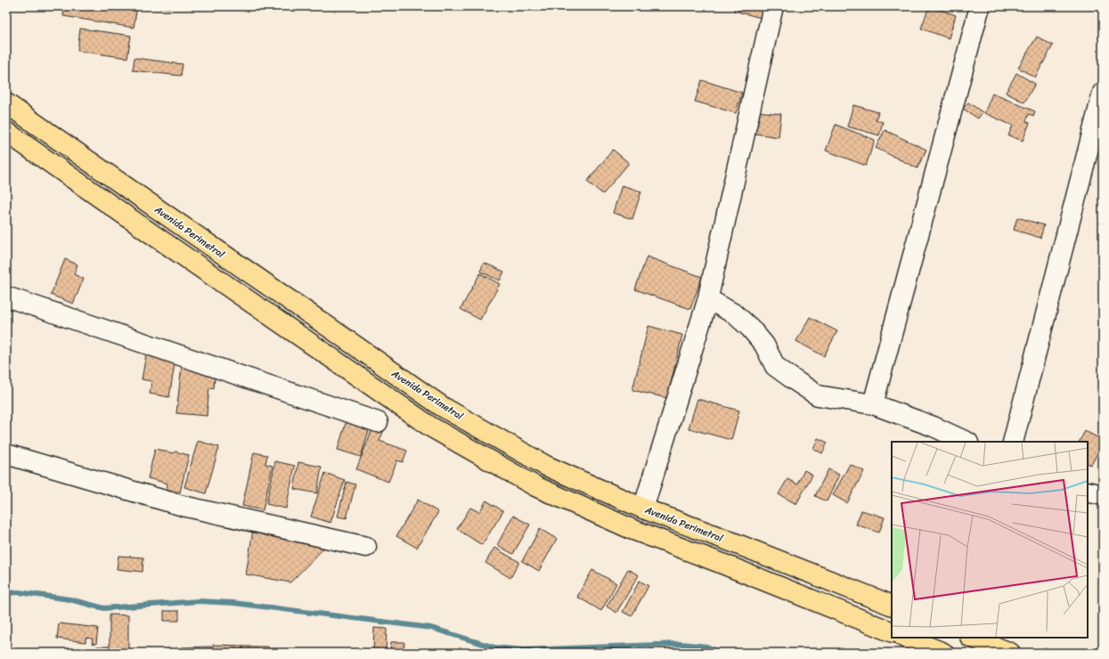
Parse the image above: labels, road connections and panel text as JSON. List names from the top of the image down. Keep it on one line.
{"streets":{"main road":["Avenida Perimetral"]}}
